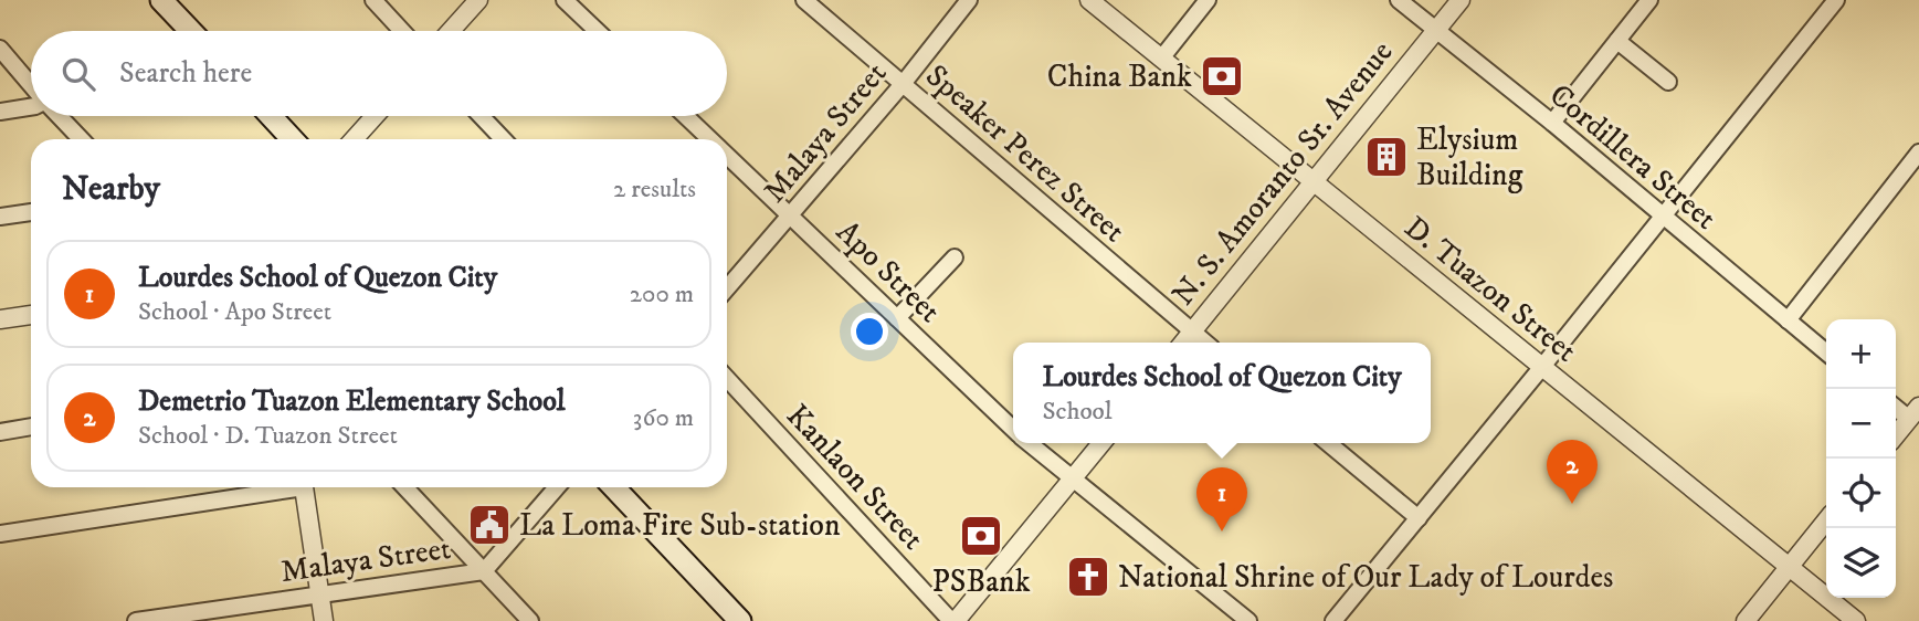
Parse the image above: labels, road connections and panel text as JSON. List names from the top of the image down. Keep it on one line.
{"streets":{"street":["Malaya Street","Speaker Perez Street","Cordillera Street","N. S. Amoranto Sr. Avenue","Apo Street","D. Tuazon Street","Kanlaon Street"]},"crossings":[["Malaya Street","Speaker Perez Street"],["Malaya Street","Apo Street"],["Speaker Perez Street","N. S. Amoranto Sr. Avenue"],["Cordillera Street","N. S. Amoranto Sr. Avenue"],["N. S. Amoranto Sr. Avenue","D. Tuazon Street"]],"places":{"bank":["China Bank","PSBank"],"building":["Elysium Building"],"public building":["La Loma Fire Sub-station"],"church":["National Shrine of Our Lady of Lourdes"]},"page":{"search":"Search here","heading":["Nearby","2 results"],"list":[{"mark":"1","name":"Lourdes School of Quezon City","note":"School · Apo Street","value":"200 m"},{"mark":"2","name":"Demetrio Tuazon Elementary School","note":"School · D. Tuazon Street","value":"360 m"}],"map_buttons":["+","−"],"popup":["Lourdes School of Quezon City","School"],"pins":["2","1"]}}
